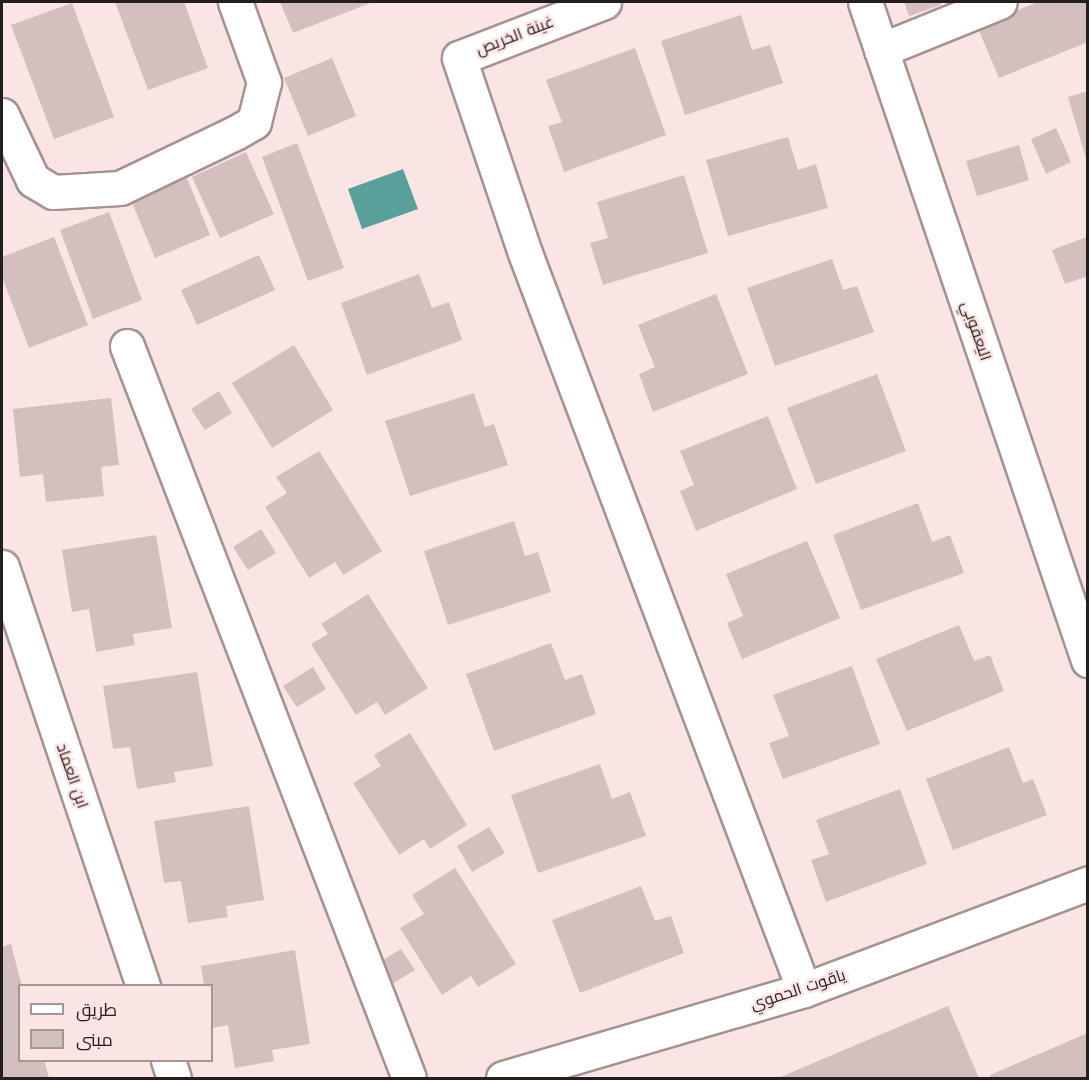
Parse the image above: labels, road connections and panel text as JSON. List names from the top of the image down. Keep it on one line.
{"streets":{"street":["غينة الخريص","اليعقوبي","ابن العماد","ياقوت الحموي"]},"crossings":[["غينة الخريص","ياقوت الحموي"]],"legend":["طريق","مبنى"]}
